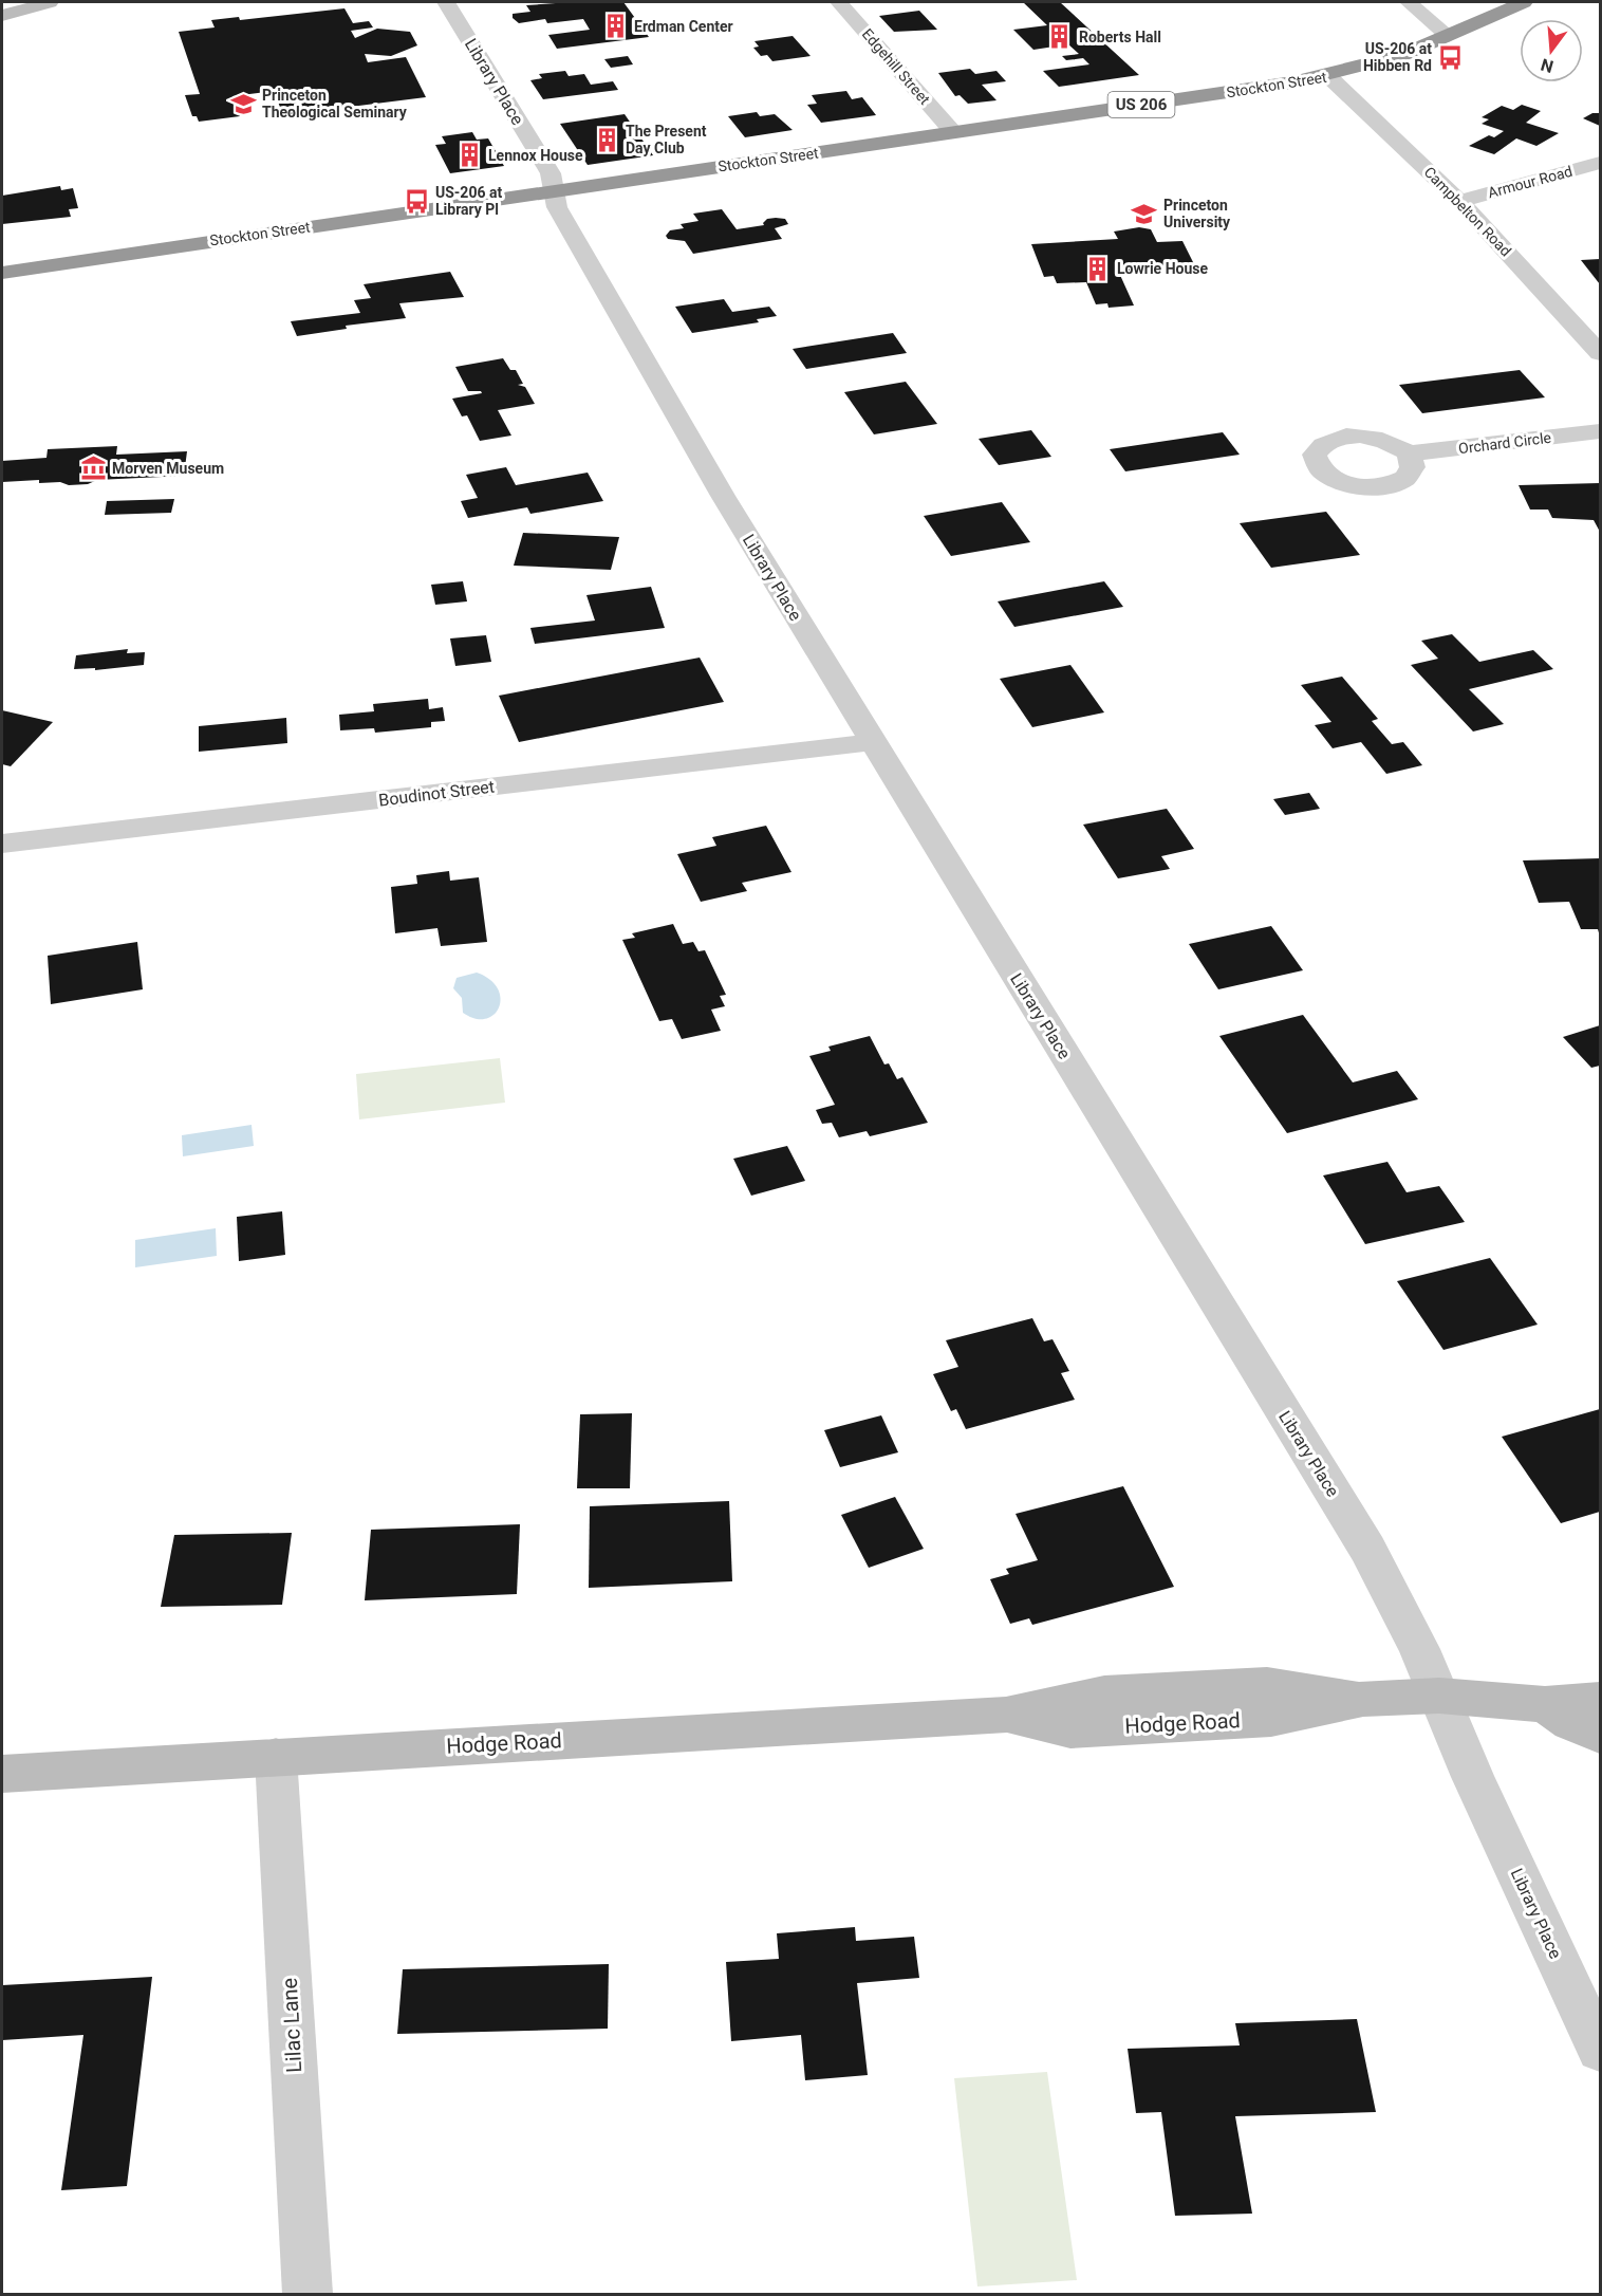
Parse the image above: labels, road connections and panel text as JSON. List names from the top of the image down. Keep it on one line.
{"streets":{"highway":["Stockton Street","US 206"],"street":["Edgehill Street","Library Place","Armour Road","Campbelton Road","Orchard Circle","Boudinot Street","Hodge Road","Lilac Lane"]},"crossings":[["Edgehill Street","Stockton Street"],["Library Place","Stockton Street"],["Library Place","Boudinot Street"],["Library Place","Hodge Road"],["Stockton Street","Campbelton Road"],["Armour Road","Campbelton Road"],["Hodge Road","Lilac Lane"]],"places":{"building":["Erdman Center","Roberts Hall","The Present Day Club","Lennox House","Lowrie House"],"bus stop":["US-206 at Hibben Rd","US-206 at Library Pl"],"school or university":["Princeton Theological Seminary","Princeton University"],"museum":["Morven Museum"]},"north":"bottom"}
